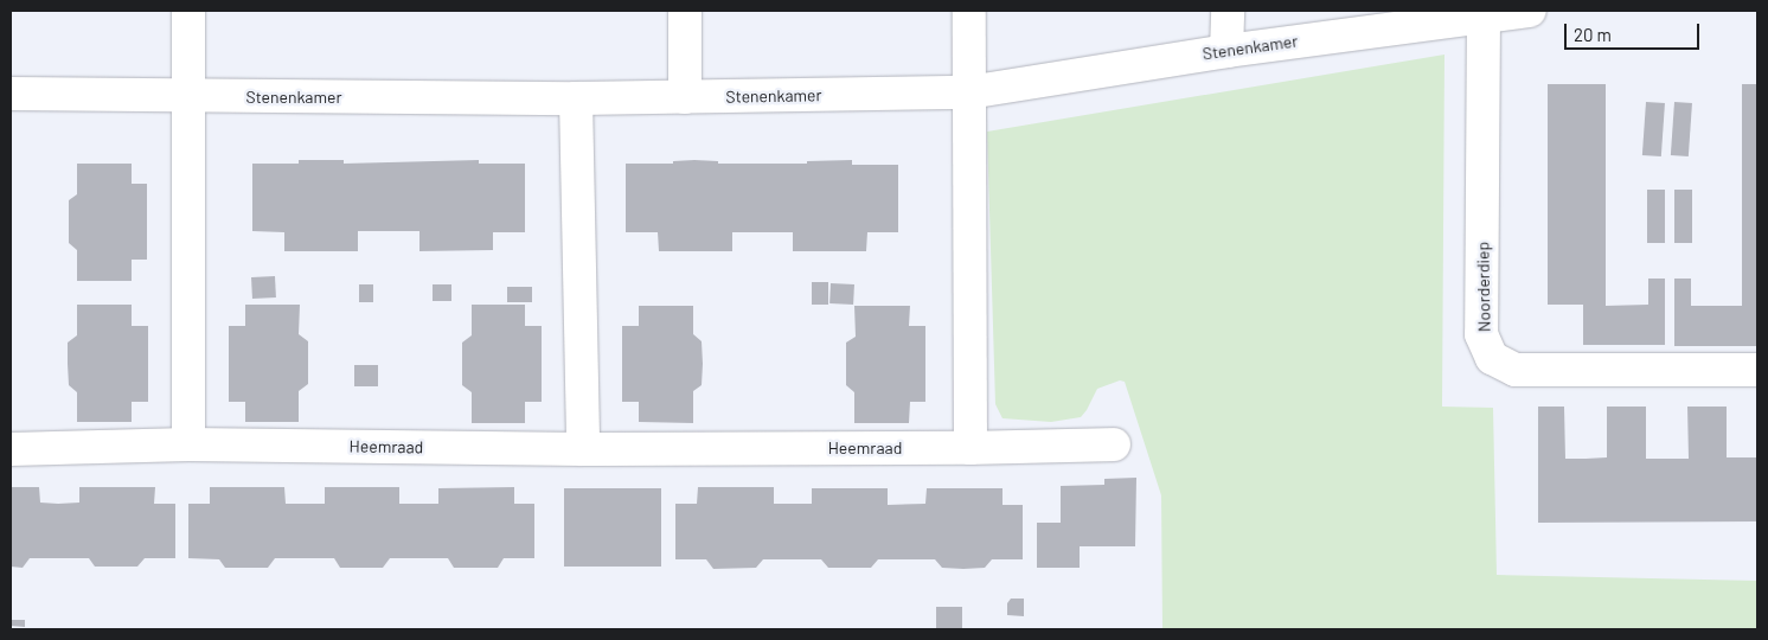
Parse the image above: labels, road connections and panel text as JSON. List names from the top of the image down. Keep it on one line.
{"streets":{"street":["Stenenkamer","Noorderdiep","Heemraad"]},"crossings":[["Stenenkamer","Noorderdiep"]],"scale_bar":"20 m"}
